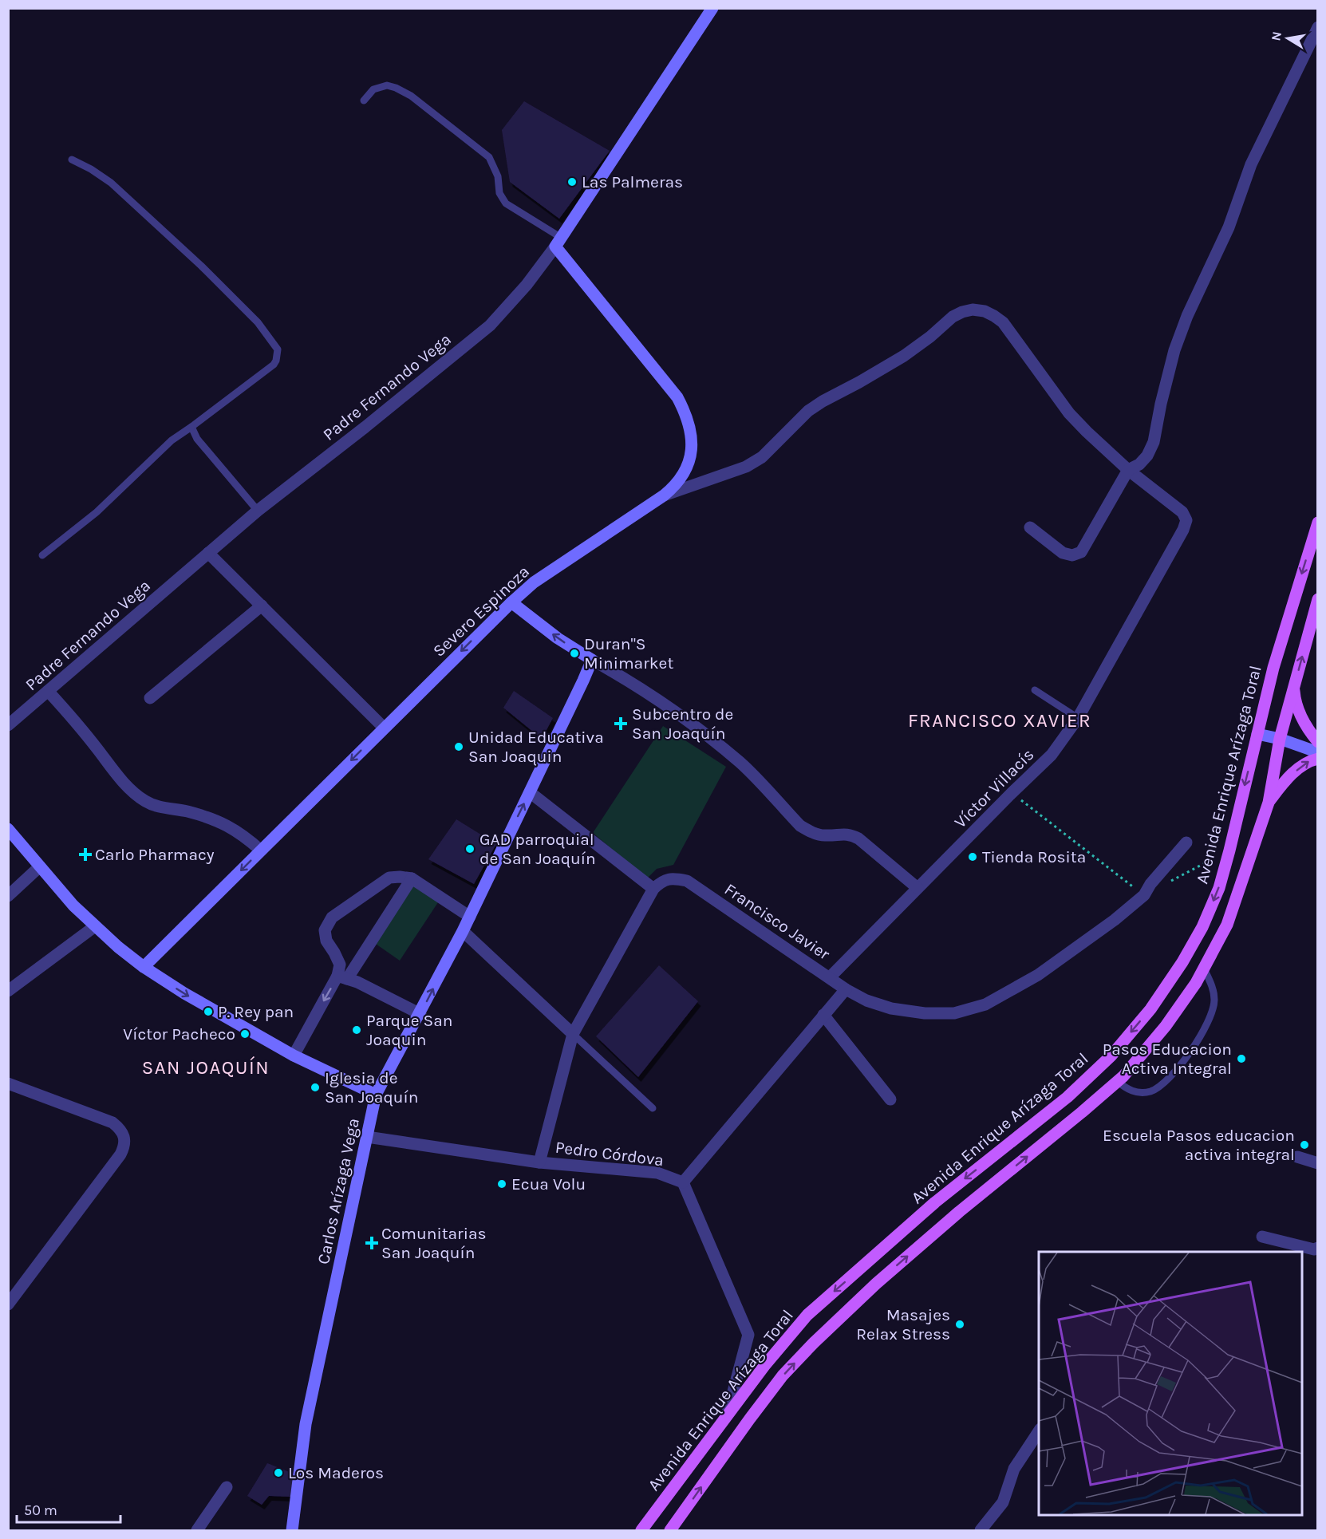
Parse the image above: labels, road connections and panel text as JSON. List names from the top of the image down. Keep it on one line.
{"streets":{"main road":["Avenida Enrique Arízaga Toral"],"street":["Padre Fernando Vega","Severo Espinoza","Víctor Villacís","Francisco Javier","Pedro Córdova","Carlos Arízaga Vega"]},"crossings":[["Padre Fernando Vega","Severo Espinoza"],["Avenida Enrique Arízaga Toral","Pedro Córdova"],["Víctor Villacís","Francisco Javier"],["Pedro Córdova","Carlos Arízaga Vega"]],"one_way":["Severo Espinoza"],"districts":["FRANCISCO XAVIER","SAN JOAQUÍN"],"places":{"other":["Las Palmeras","Duran\"S Minimarket","Unidad Educativa San Joaquin","GAD parroquial de San Joaquín","Tienda Rosita","P. Rey pan","Parque San Joaquin","Víctor Pacheco","Pasos Educacion Activa Integral","Iglesia de San Joaquín","Escuela Pasos educacion activa integral","Ecua Volu","Masajes Relax Stress","Los Maderos"],"health":["Subcentro de San Joaquín","Carlo Pharmacy","Comunitarias San Joaquín"]},"scale_bar":"50 m","north":"left"}
